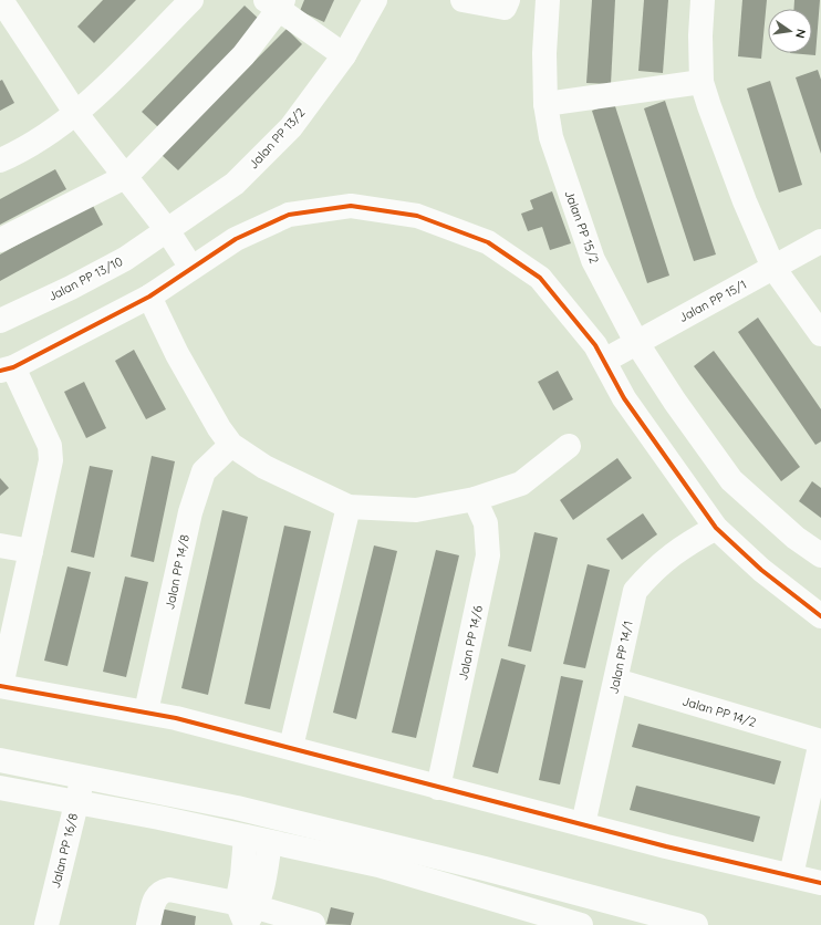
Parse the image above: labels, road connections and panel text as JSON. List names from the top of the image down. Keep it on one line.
{"streets":{"street":["Jalan PP 13/2","Jalan PP 15/2","Jalan PP 13/10","Jalan PP 15/1","Jalan PP 14/8","Jalan PP 14/6","Jalan PP 14/1","Jalan PP 14/2","Jalan PP 16/8"]},"crossings":[["Jalan PP 13/2","Jalan PP 13/10"],["Jalan PP 15/2","Jalan PP 15/1"],["Jalan PP 14/1","Jalan PP 14/2"]],"north":"right"}
